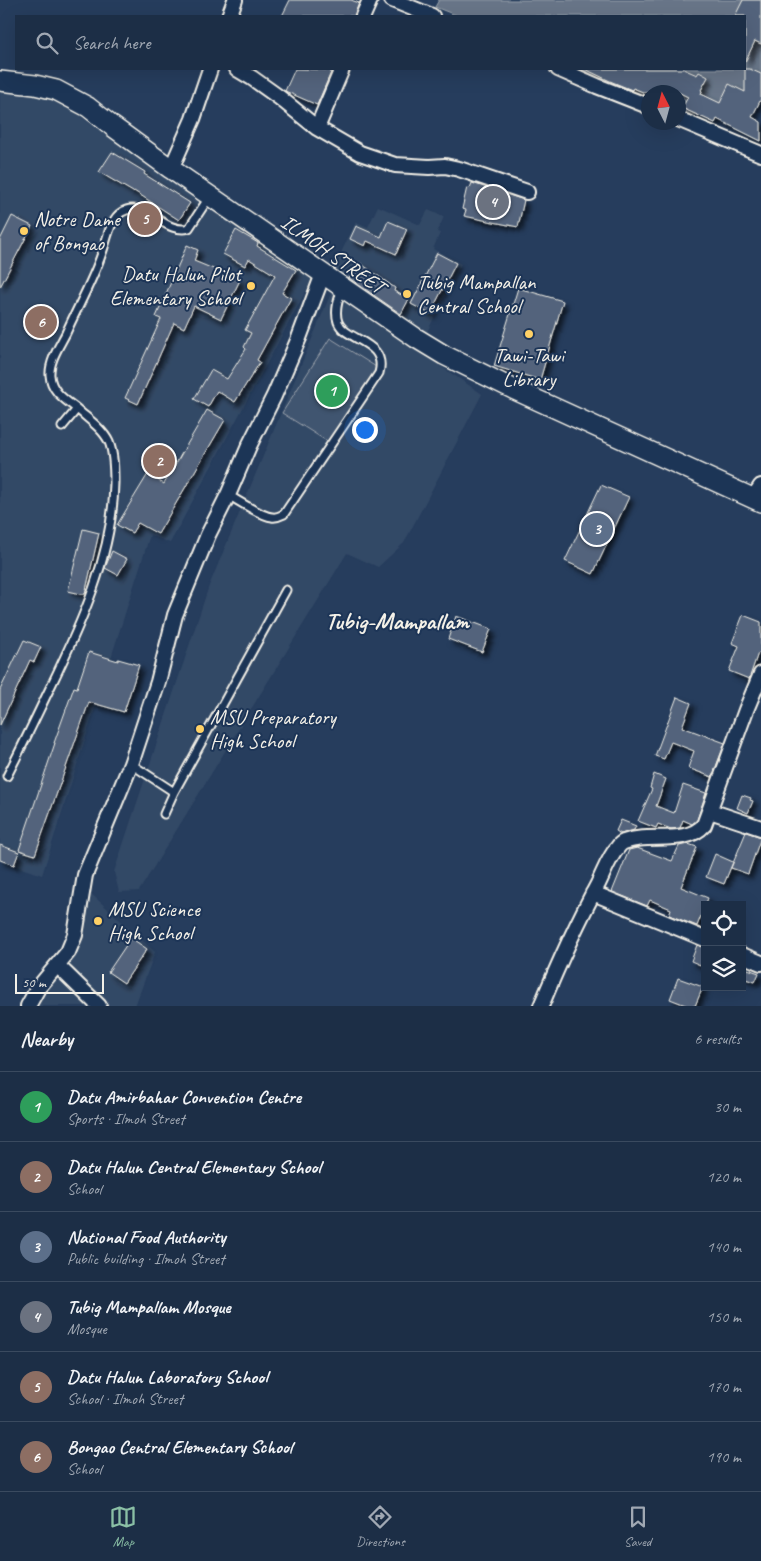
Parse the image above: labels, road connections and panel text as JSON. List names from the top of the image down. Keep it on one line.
{"streets":{"street":["ILMOH STREET"]},"districts":["Tubig-Mampallam"],"places":["Notre Dame of Bongao","Datu Halun Pilot Elementary School","Tubig Mampallan Central School","Tawi-Tawi Library","MSU Preparatory High School","MSU Science High School"],"scale_bar":"50 m","north":"top","page":{"search":"Search here","pins":["4","5","6","1","2","3"],"scale":"50 m","heading":["Nearby","6 results"],"list":[{"mark":"1","name":"Datu Amirbahar Convention Centre","note":"Sports · Ilmoh Street","value":"30 m"},{"mark":"2","name":"Datu Halun Central Elementary School","note":"School","value":"120 m"},{"mark":"3","name":"National Food Authority","note":"Public building · Ilmoh Street","value":"140 m"},{"mark":"4","name":"Tubig Mampallam Mosque","note":"Mosque","value":"150 m"},{"mark":"5","name":"Datu Halun Laboratory School","note":"School · Ilmoh Street","value":"170 m"},{"mark":"6","name":"Bongao Central Elementary School","note":"School","value":"190 m"}],"nav":["Map","Directions","Saved"]}}
